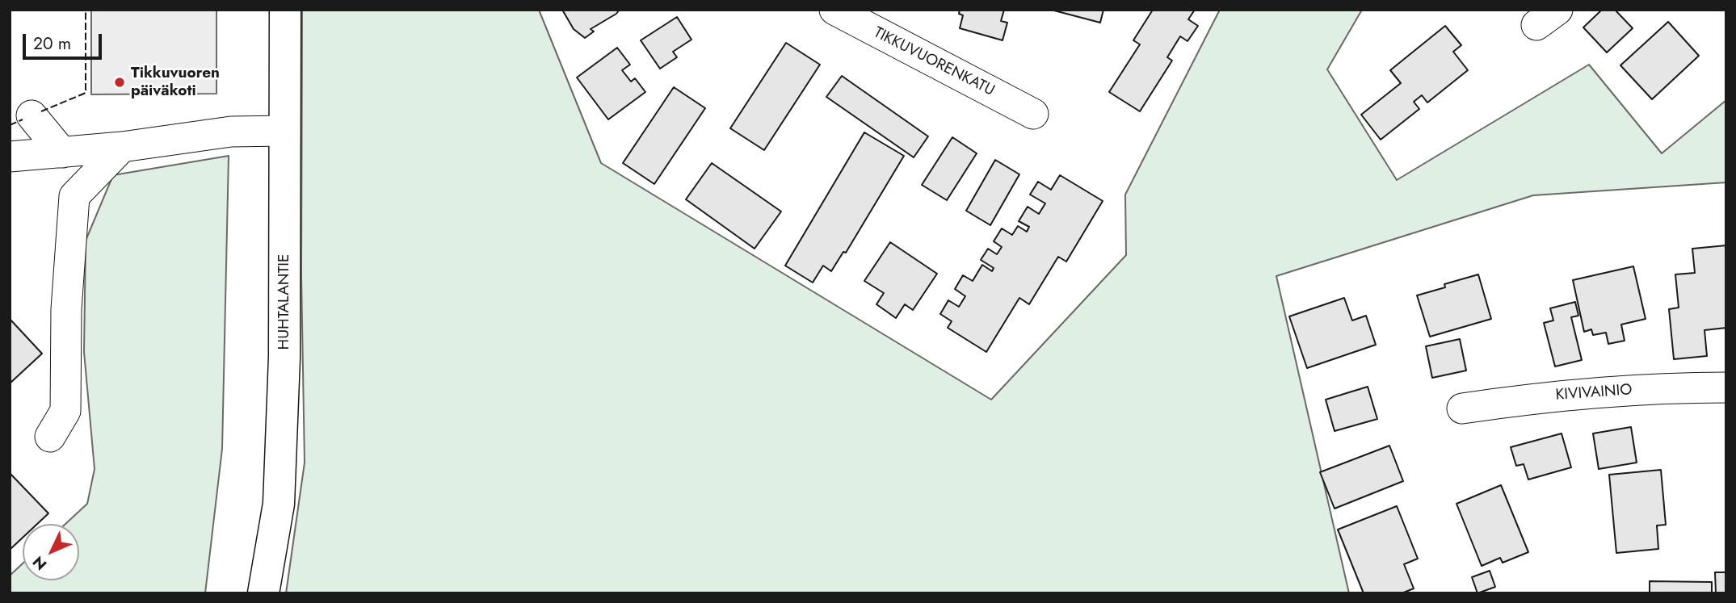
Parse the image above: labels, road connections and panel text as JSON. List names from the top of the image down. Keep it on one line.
{"streets":{"main road":["HUHTALANTIE"],"street":["TIKKUVUORENKATU","KIVIVAINIO"]},"places":["Tikkuvuoren päiväkoti"],"scale_bar":"20 m","north":"bottom left"}
